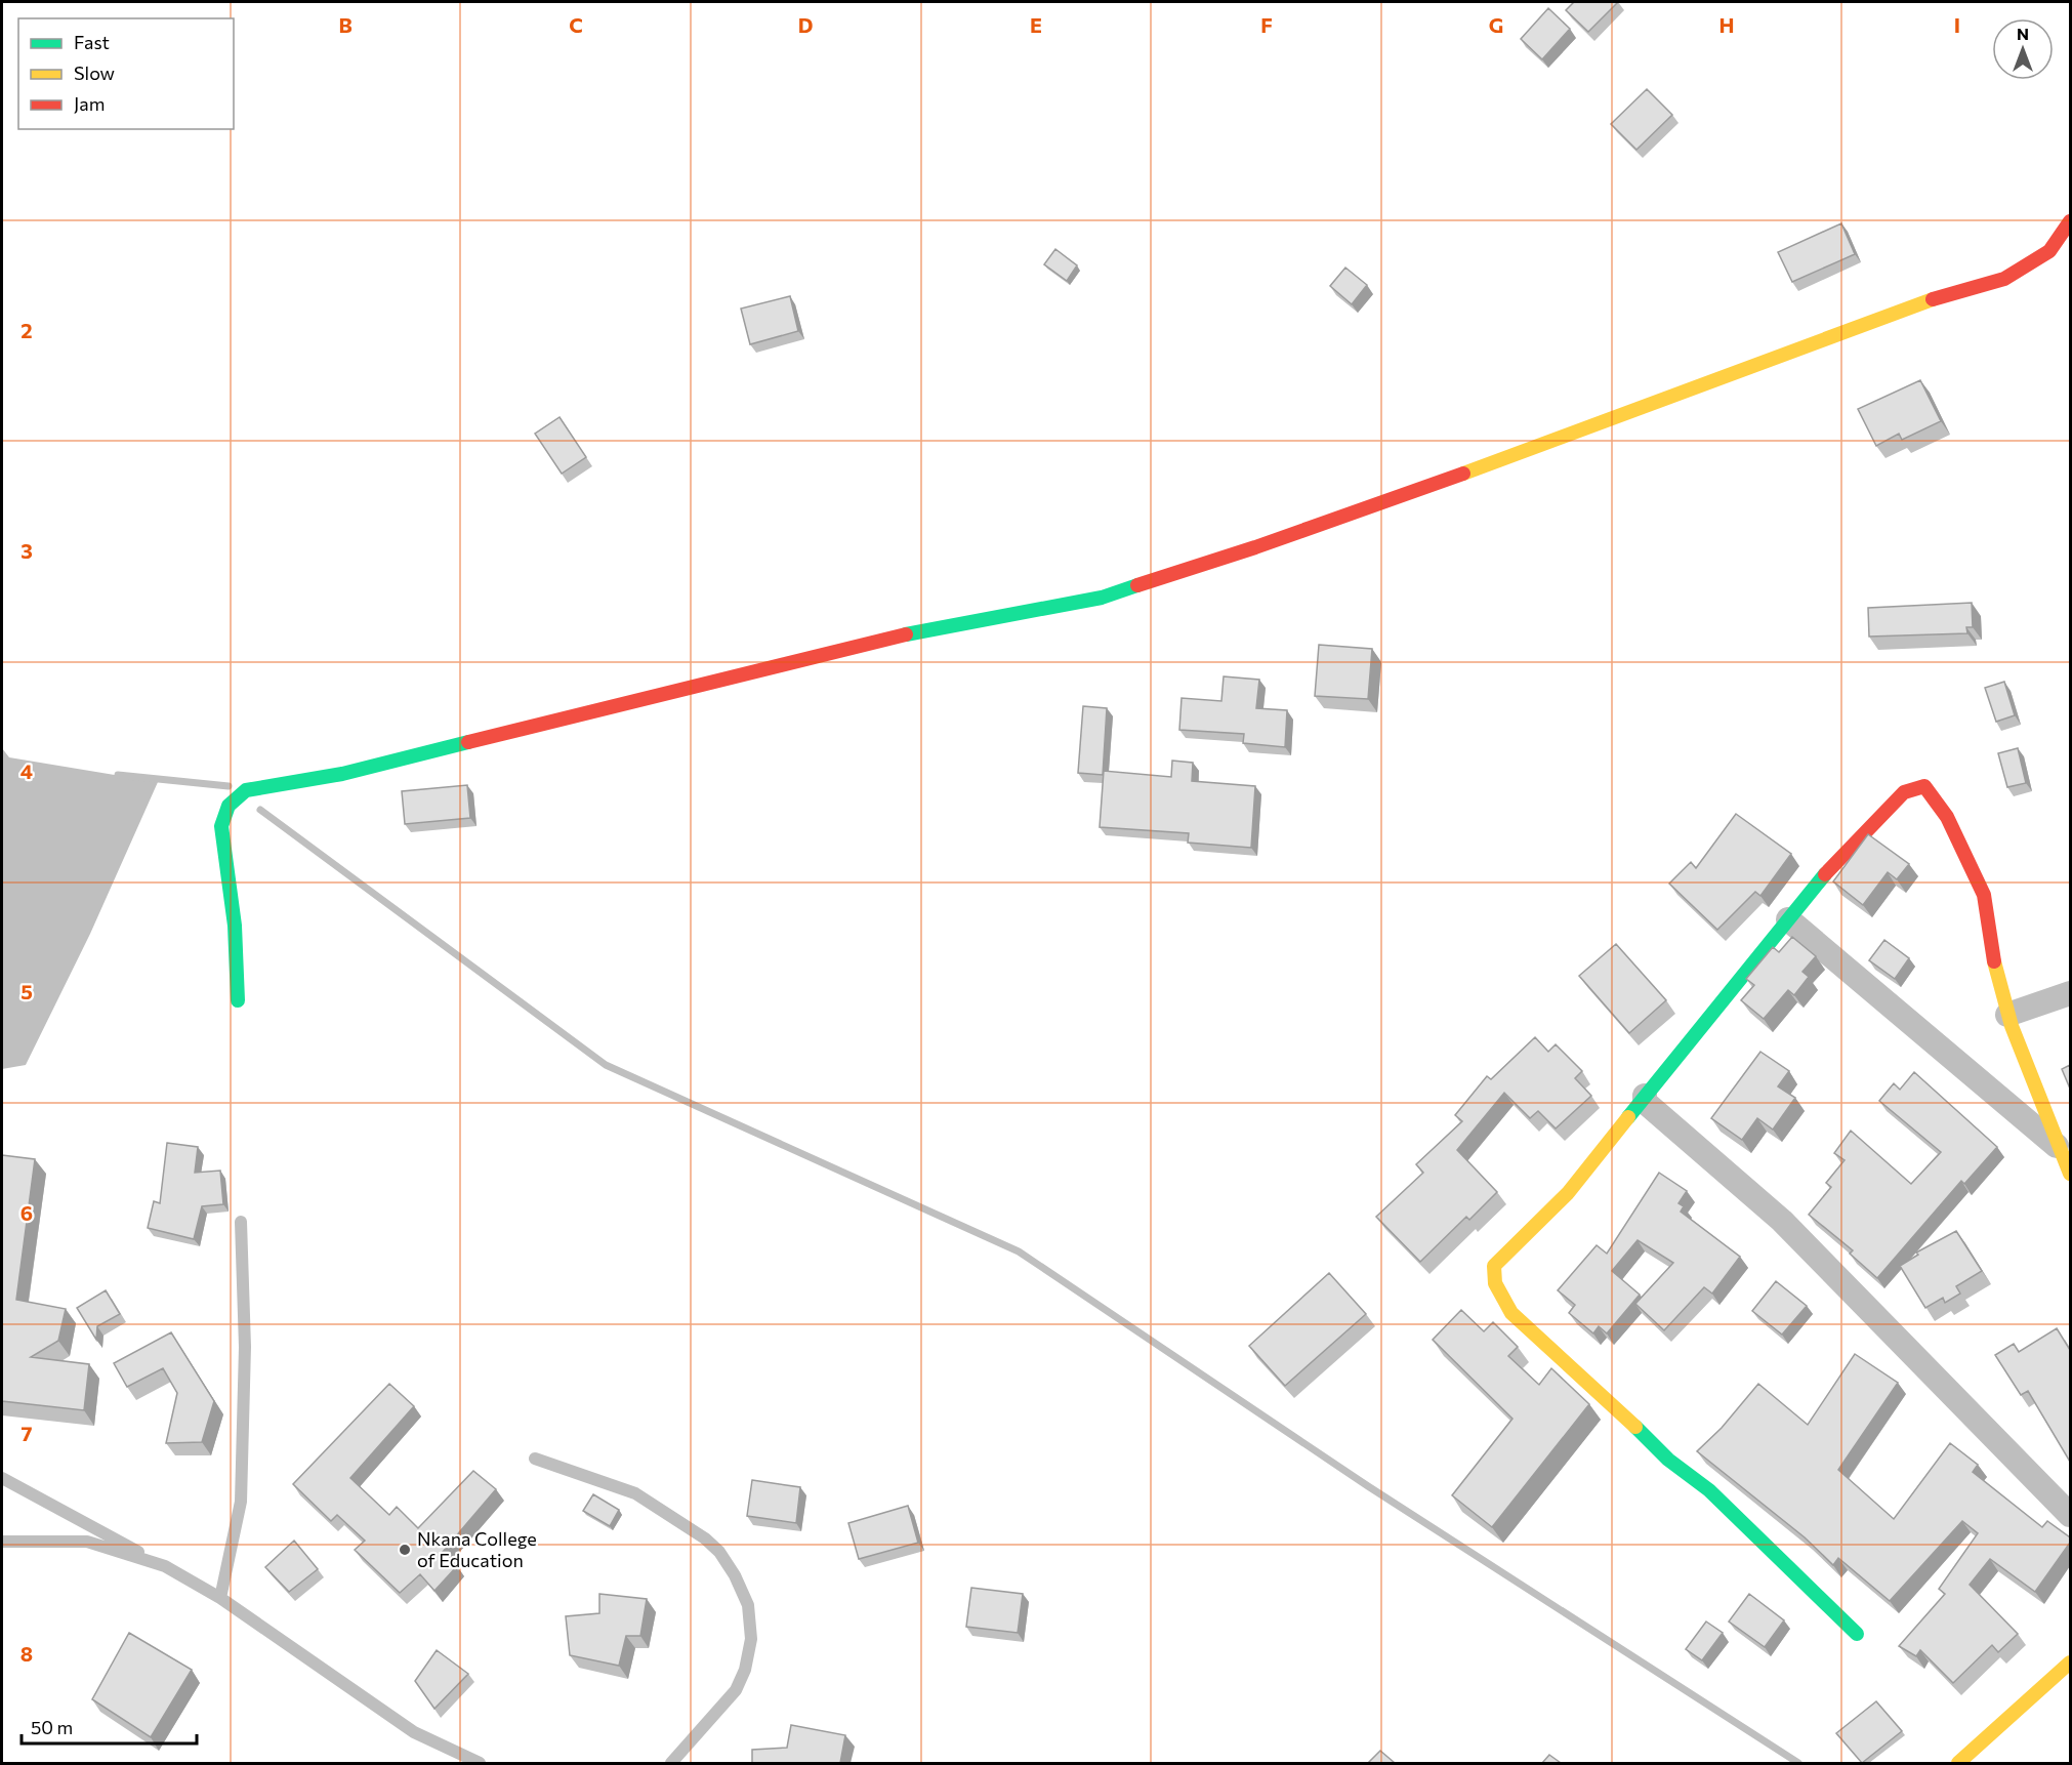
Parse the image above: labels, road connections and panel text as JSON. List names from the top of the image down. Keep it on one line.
{"places":["Nkana College of Education"],"legend":["Fast","Slow","Jam"],"scale_bar":"50 m","north":"top","grid":{"columns":["B","C","D","E","F","G","H","I"],"rows":["2","3","4","5","6","7","8"]}}
